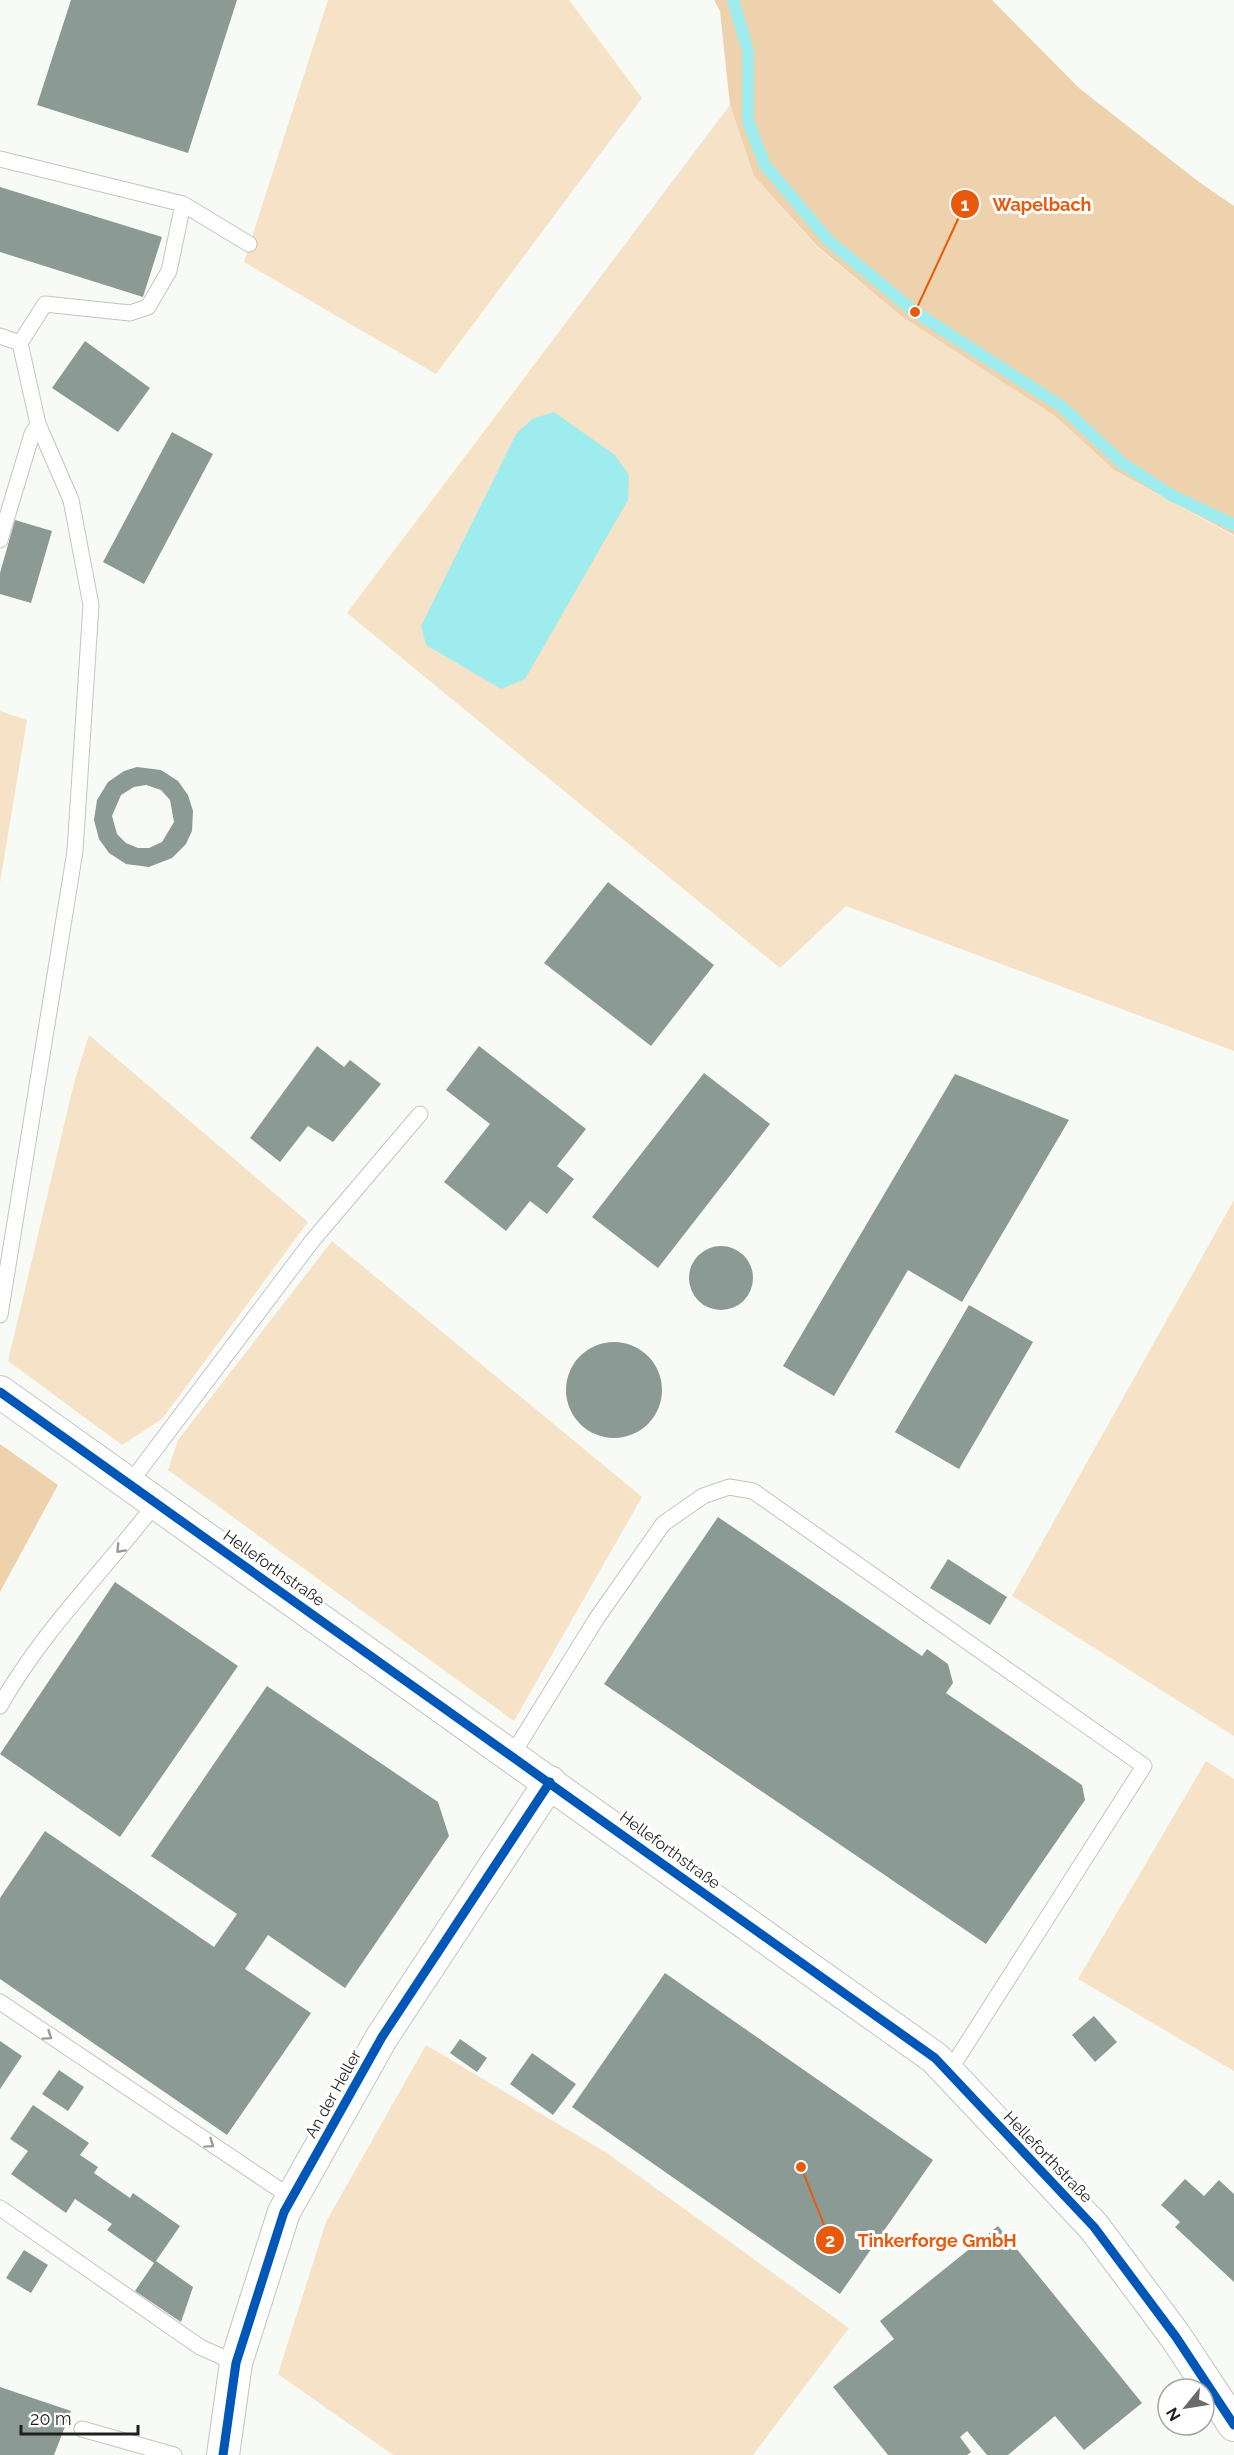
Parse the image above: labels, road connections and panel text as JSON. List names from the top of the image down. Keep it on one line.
{"streets":{"street":["Helleforthstraße","An der Heller"]},"crossings":[["Helleforthstraße","An der Heller"]],"places":["Wapelbach","Tinkerforge GmbH"],"scale_bar":"20 m","north":"bottom left"}
